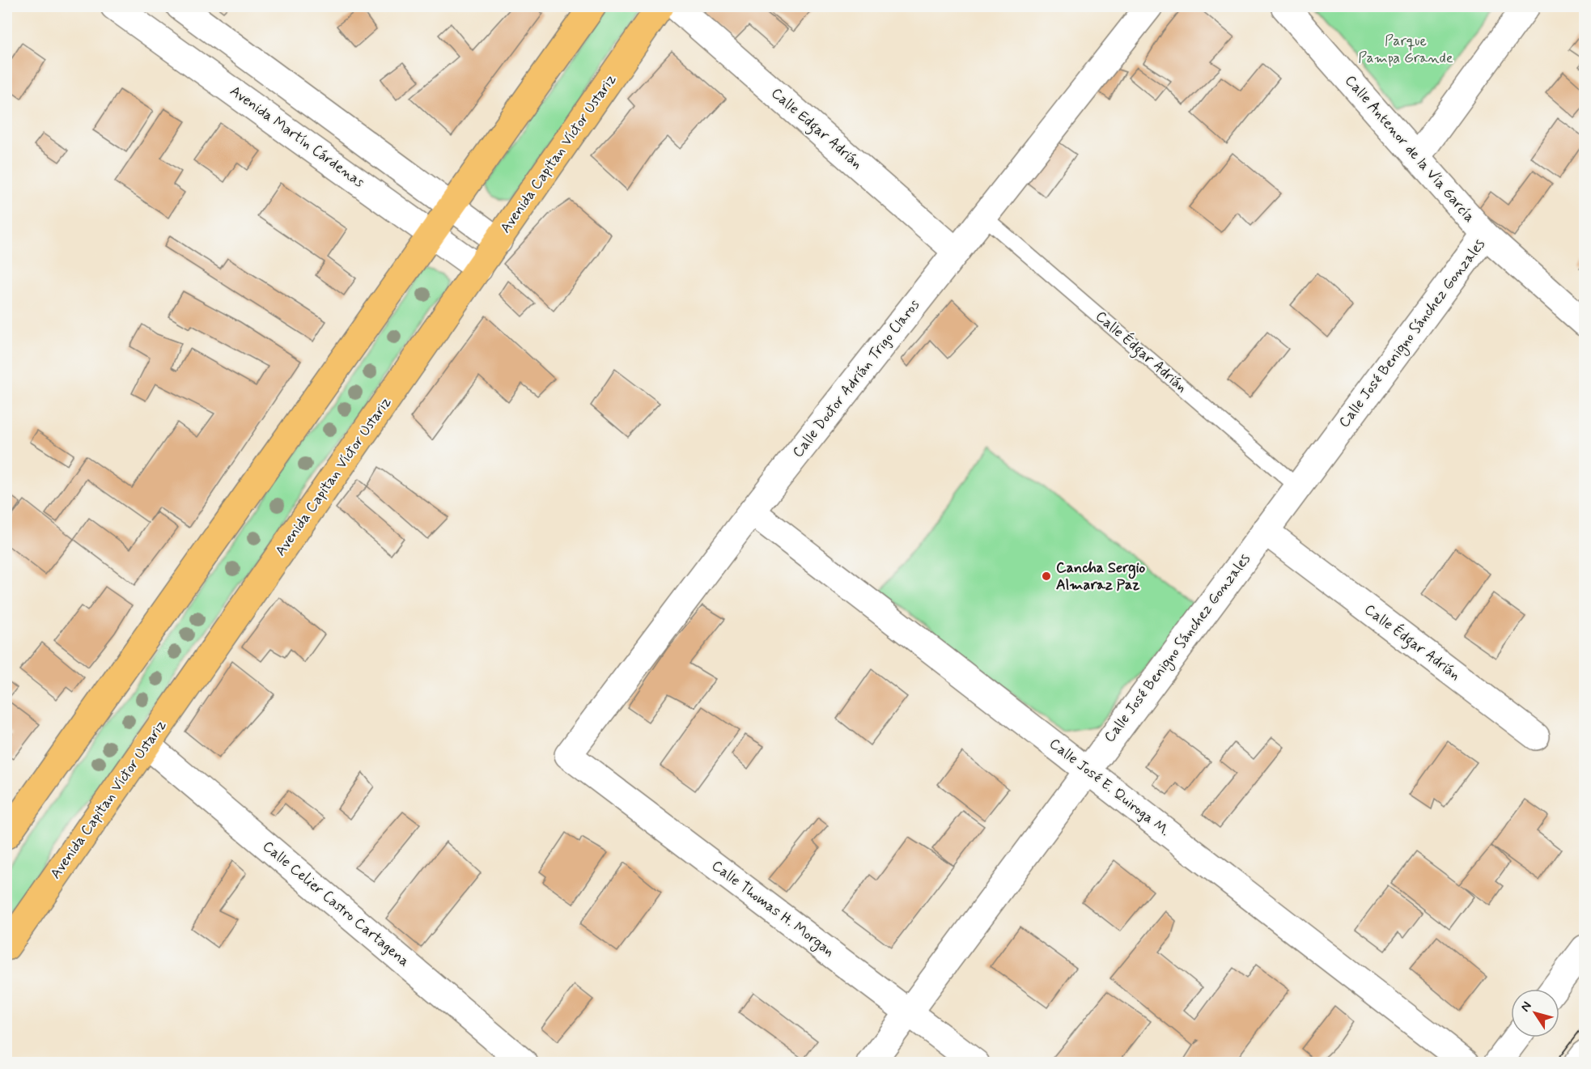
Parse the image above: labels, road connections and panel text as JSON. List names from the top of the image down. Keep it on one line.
{"streets":{"main road":["Avenida Capitan Víctor Ustariz"],"street":["Calle Edgar Adrián","Avenida Martín Cárdenas","Calle Antenor de la Vía García","Calle José Benigno Sánchez Gonzales","Calle Édgar Adrián","Calle Doctor Adrián Trigo Claros","Calle José E. Quiroga M.","Calle Celier Castro Cartagena","Calle Thomas H. Morgan"]},"crossings":[["Calle Edgar Adrián","Calle Doctor Adrián Trigo Claros"],["Avenida Martín Cárdenas","Avenida Capitan Víctor Ustariz"],["Calle Antenor de la Vía García","Calle José Benigno Sánchez Gonzales"],["Avenida Capitan Víctor Ustariz","Calle Celier Castro Cartagena"],["Calle José Benigno Sánchez Gonzales","Calle Édgar Adrián"],["Calle José Benigno Sánchez Gonzales","Calle José E. Quiroga M."],["Calle José Benigno Sánchez Gonzales","Calle Thomas H. Morgan"],["Calle Édgar Adrián","Calle Doctor Adrián Trigo Claros"],["Calle Doctor Adrián Trigo Claros","Calle José E. Quiroga M."],["Calle Doctor Adrián Trigo Claros","Calle Thomas H. Morgan"]],"parks":["Parque Pampa Grande"],"places":["Cancha Sergio Almaraz Paz"],"north":"top left"}
